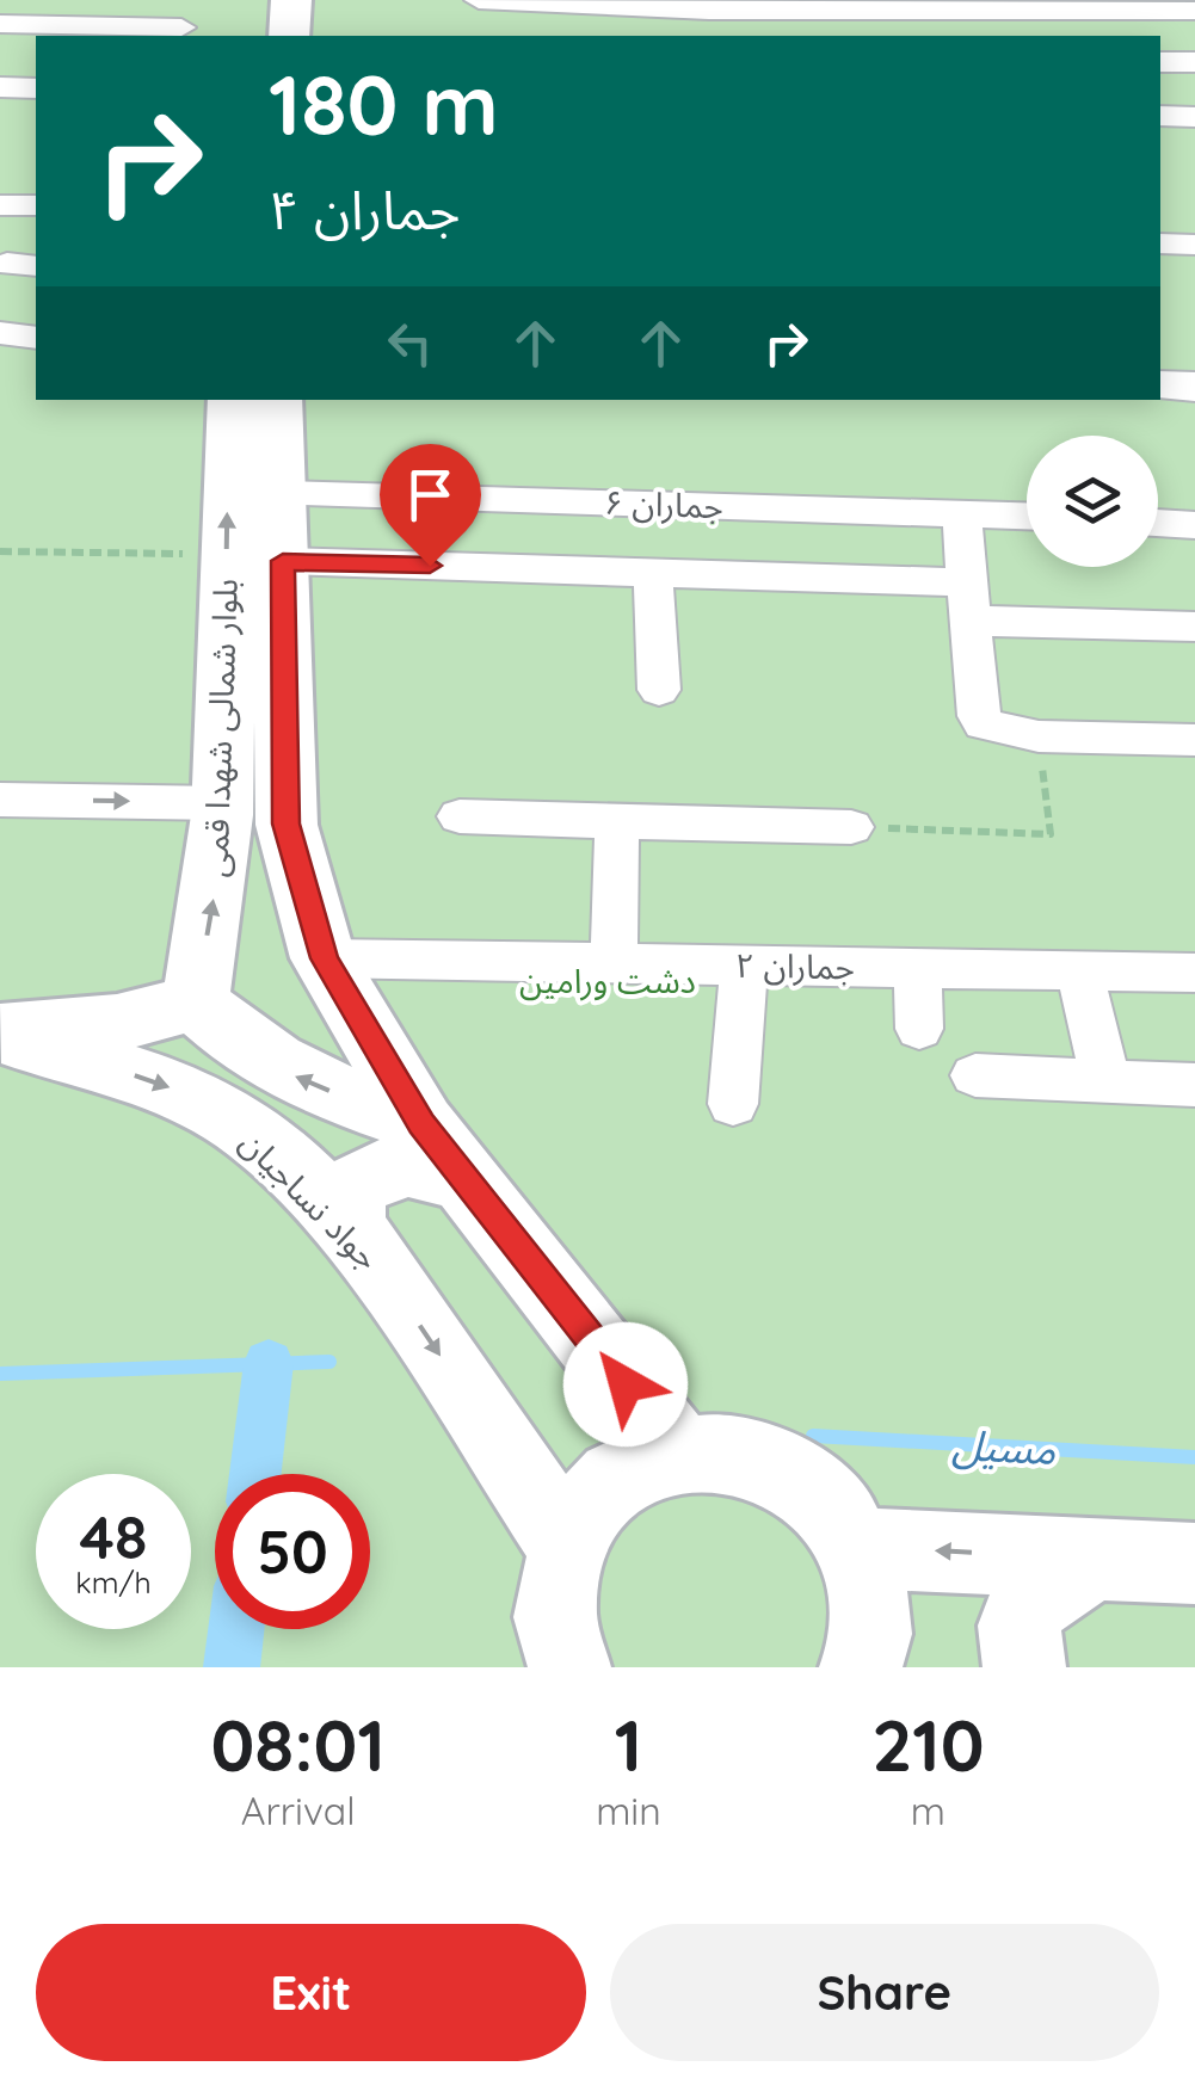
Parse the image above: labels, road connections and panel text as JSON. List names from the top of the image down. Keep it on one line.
{"streets":{"main road":["بلوار شمالی شهدا قمی","جواد نساجیان"],"street":["جماران ۶","جماران ۲"]},"crossings":[["جماران ۶","بلوار شمالی شهدا قمی"],["بلوار شمالی شهدا قمی","جماران ۲"]],"water":["مسیل"],"parks":["دشت ورامین"],"page":{"turn":["180 m","جماران ۴"],"speed":"48 km/h","limit":"50","eta":["08:01","Arrival","1","min","210","m"],"buttons":["Exit","Share"]}}
